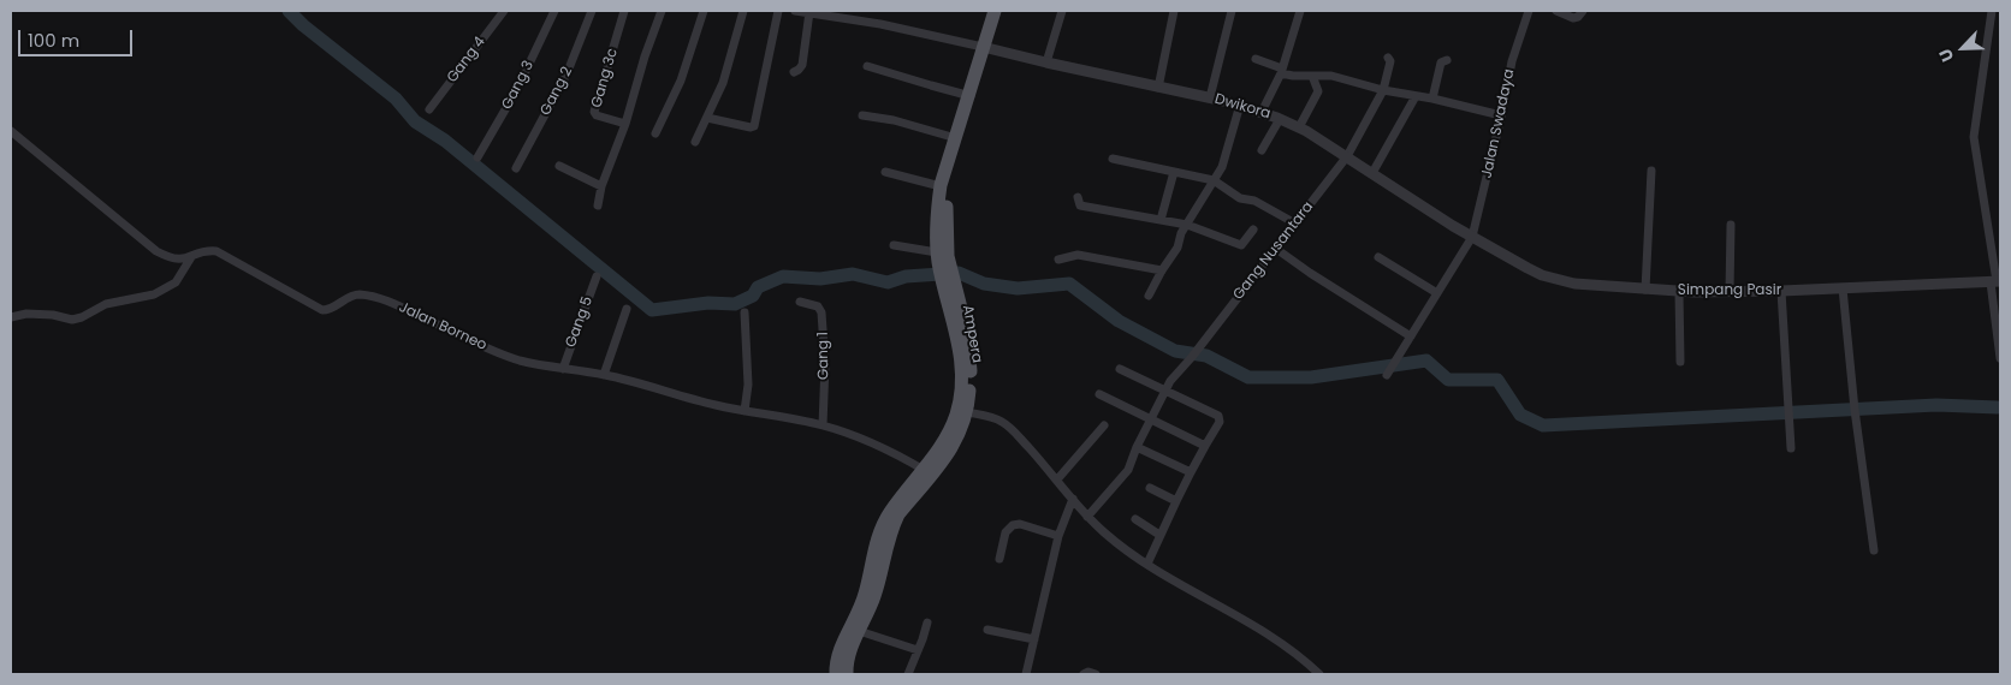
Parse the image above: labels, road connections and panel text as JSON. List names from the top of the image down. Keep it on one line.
{"streets":{"main road":["Ampera"],"street":["Gang 4","Gang 3c","Gang 3","Gang 2","Dwikora","Jalan Swadaya","Gang Nusantara","Simpang Pasir","Gang 5","Jalan Borneo","Gang 1"]},"crossings":[["Dwikora","Jalan Swadaya"],["Dwikora","Gang Nusantara"],["Dwikora","Simpang Pasir"],["Dwikora","Ampera"],["Jalan Swadaya","Simpang Pasir"],["Gang 5","Jalan Borneo"],["Jalan Borneo","Ampera"],["Jalan Borneo","Gang 1"]],"scale_bar":"100 m","north":"bottom left"}
